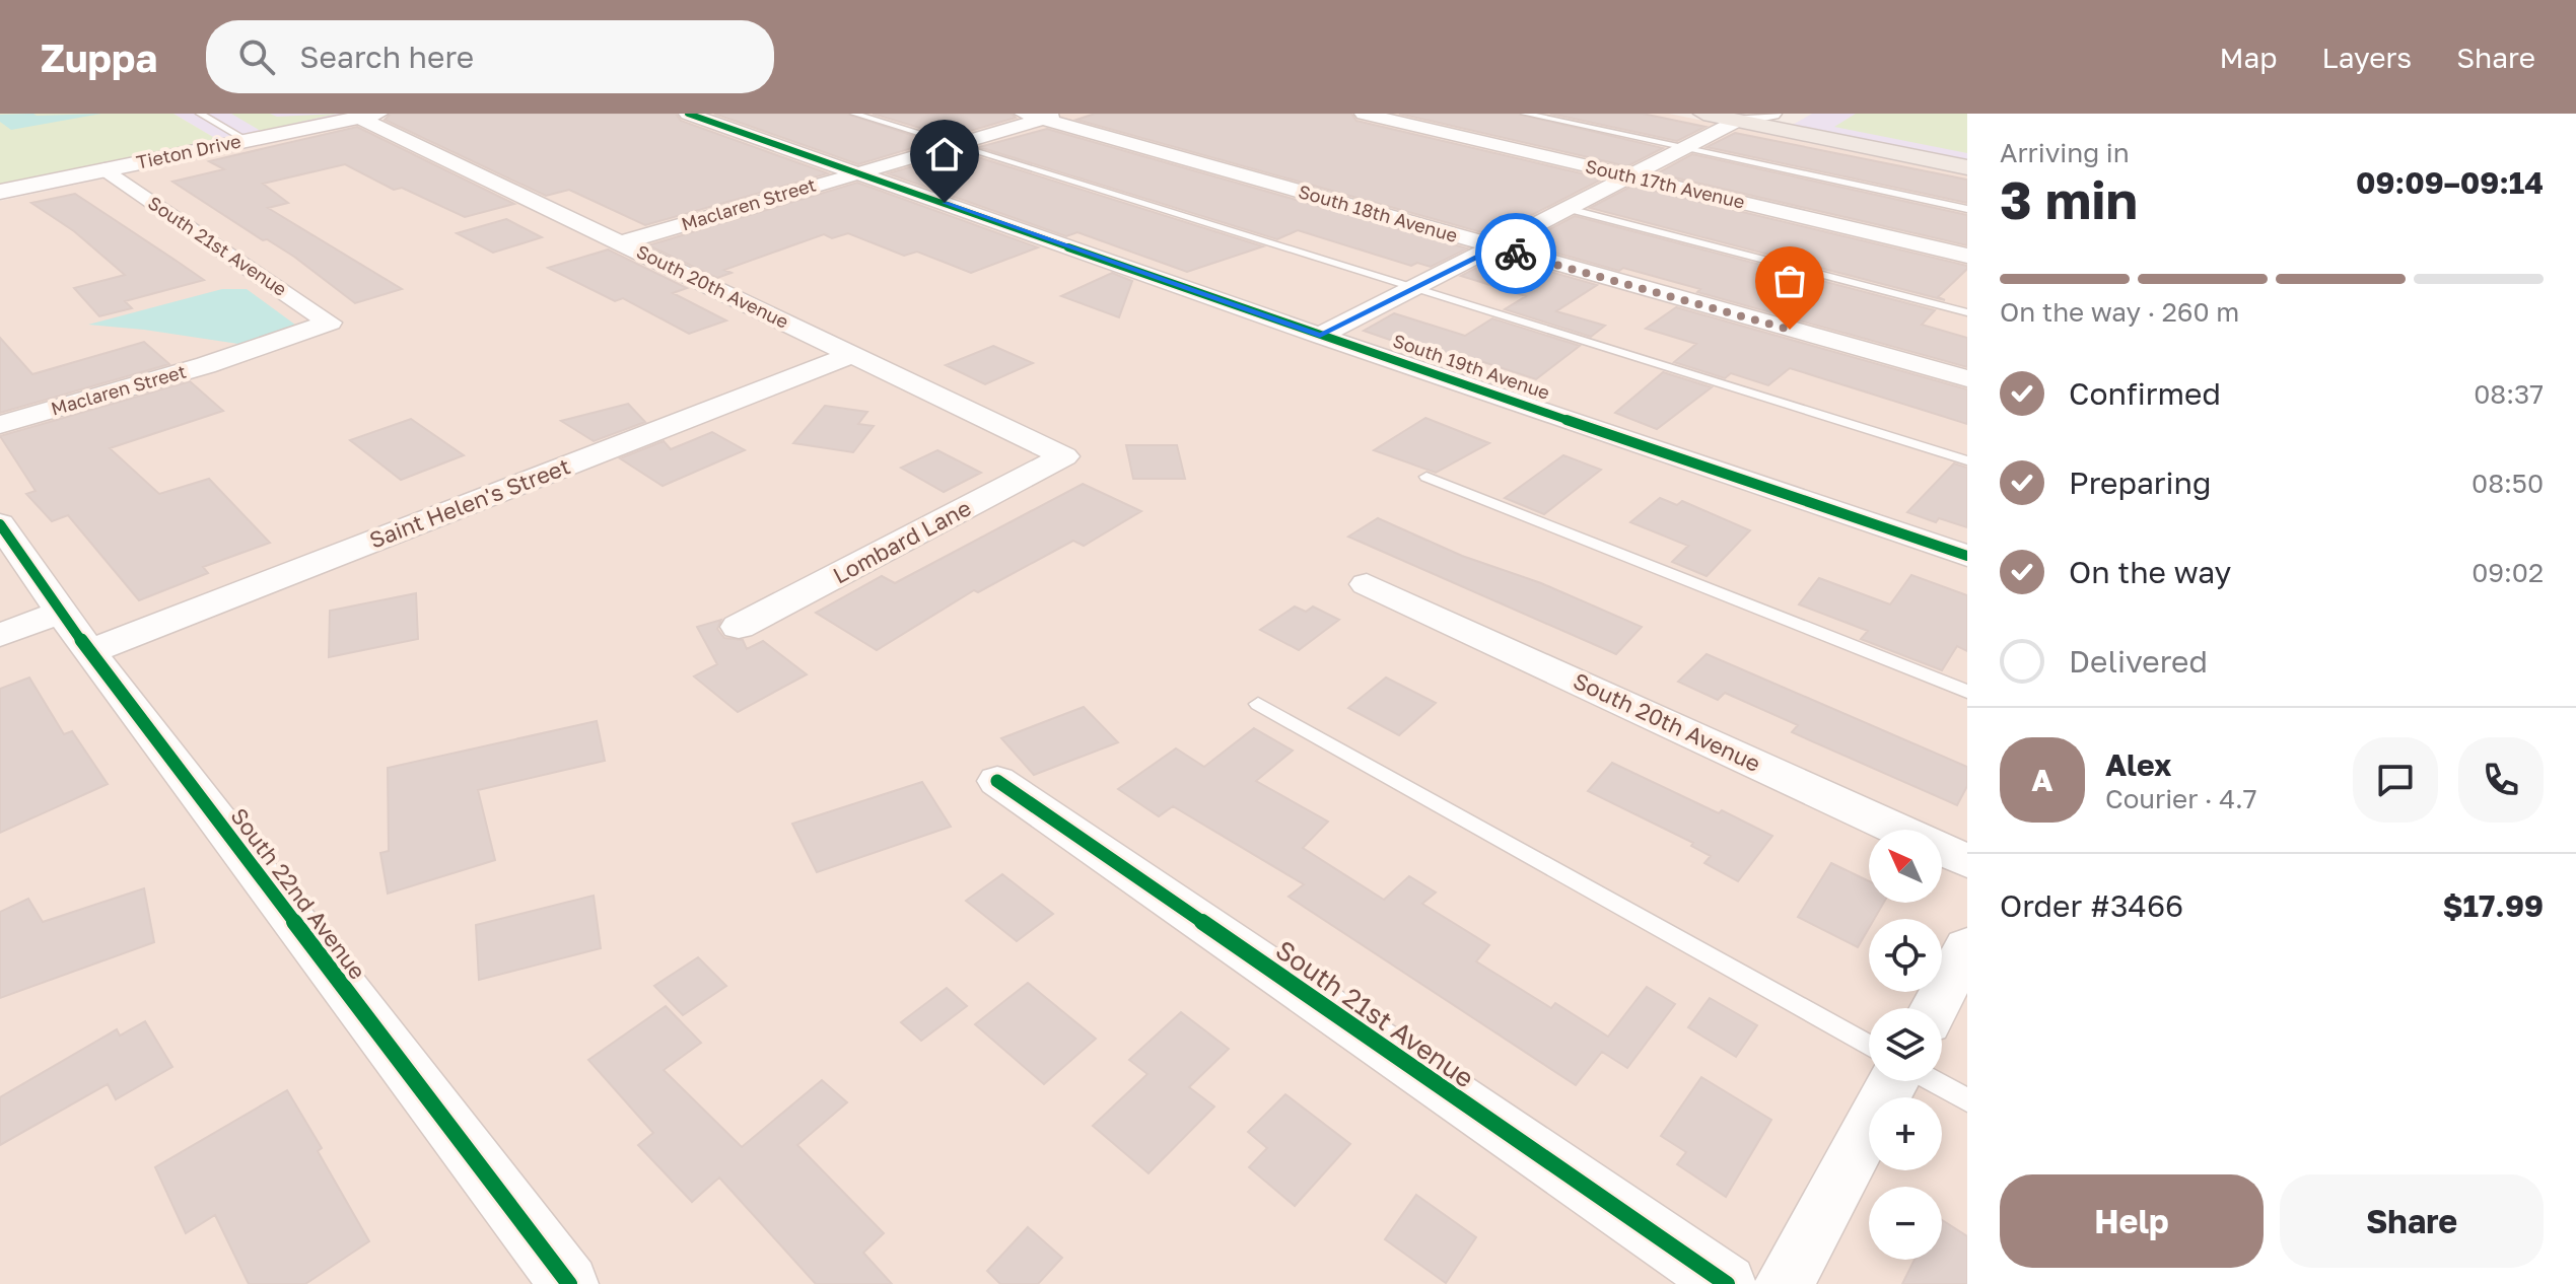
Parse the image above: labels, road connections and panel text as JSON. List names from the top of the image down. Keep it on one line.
{"streets":{"main road":["Tieton Drive"],"street":["South 17th Avenue","Maclaren Street","South 18th Avenue","South 21st Avenue","South 20th Avenue","South 19th Avenue","Saint Helen's Street","Lombard Lane","South 22nd Avenue"]},"crossings":[["Tieton Drive","South 21st Avenue"],["Tieton Drive","South 20th Avenue"],["Maclaren Street","South 18th Avenue"],["Maclaren Street","South 21st Avenue"],["Maclaren Street","South 20th Avenue"],["Maclaren Street","South 19th Avenue"],["South 20th Avenue","Saint Helen's Street"],["South 20th Avenue","Lombard Lane"],["Saint Helen's Street","South 22nd Avenue"]],"north":"top left","page":{"header":"Zuppa","search":"Search here","nav":["Map","Layers","Share"],"heading":["3 min","Arriving in","09:09–09:14"],"panel":["Alex","Courier · 4.7","Order #3466","$17.99"],"bar":"On the way · 260 m","list":[["Confirmed","08:37"],["Preparing","08:50"],["On the way","09:02"],"Delivered"],"round":"A","map_buttons":["+","−"],"buttons":["Help","Share"]}}
